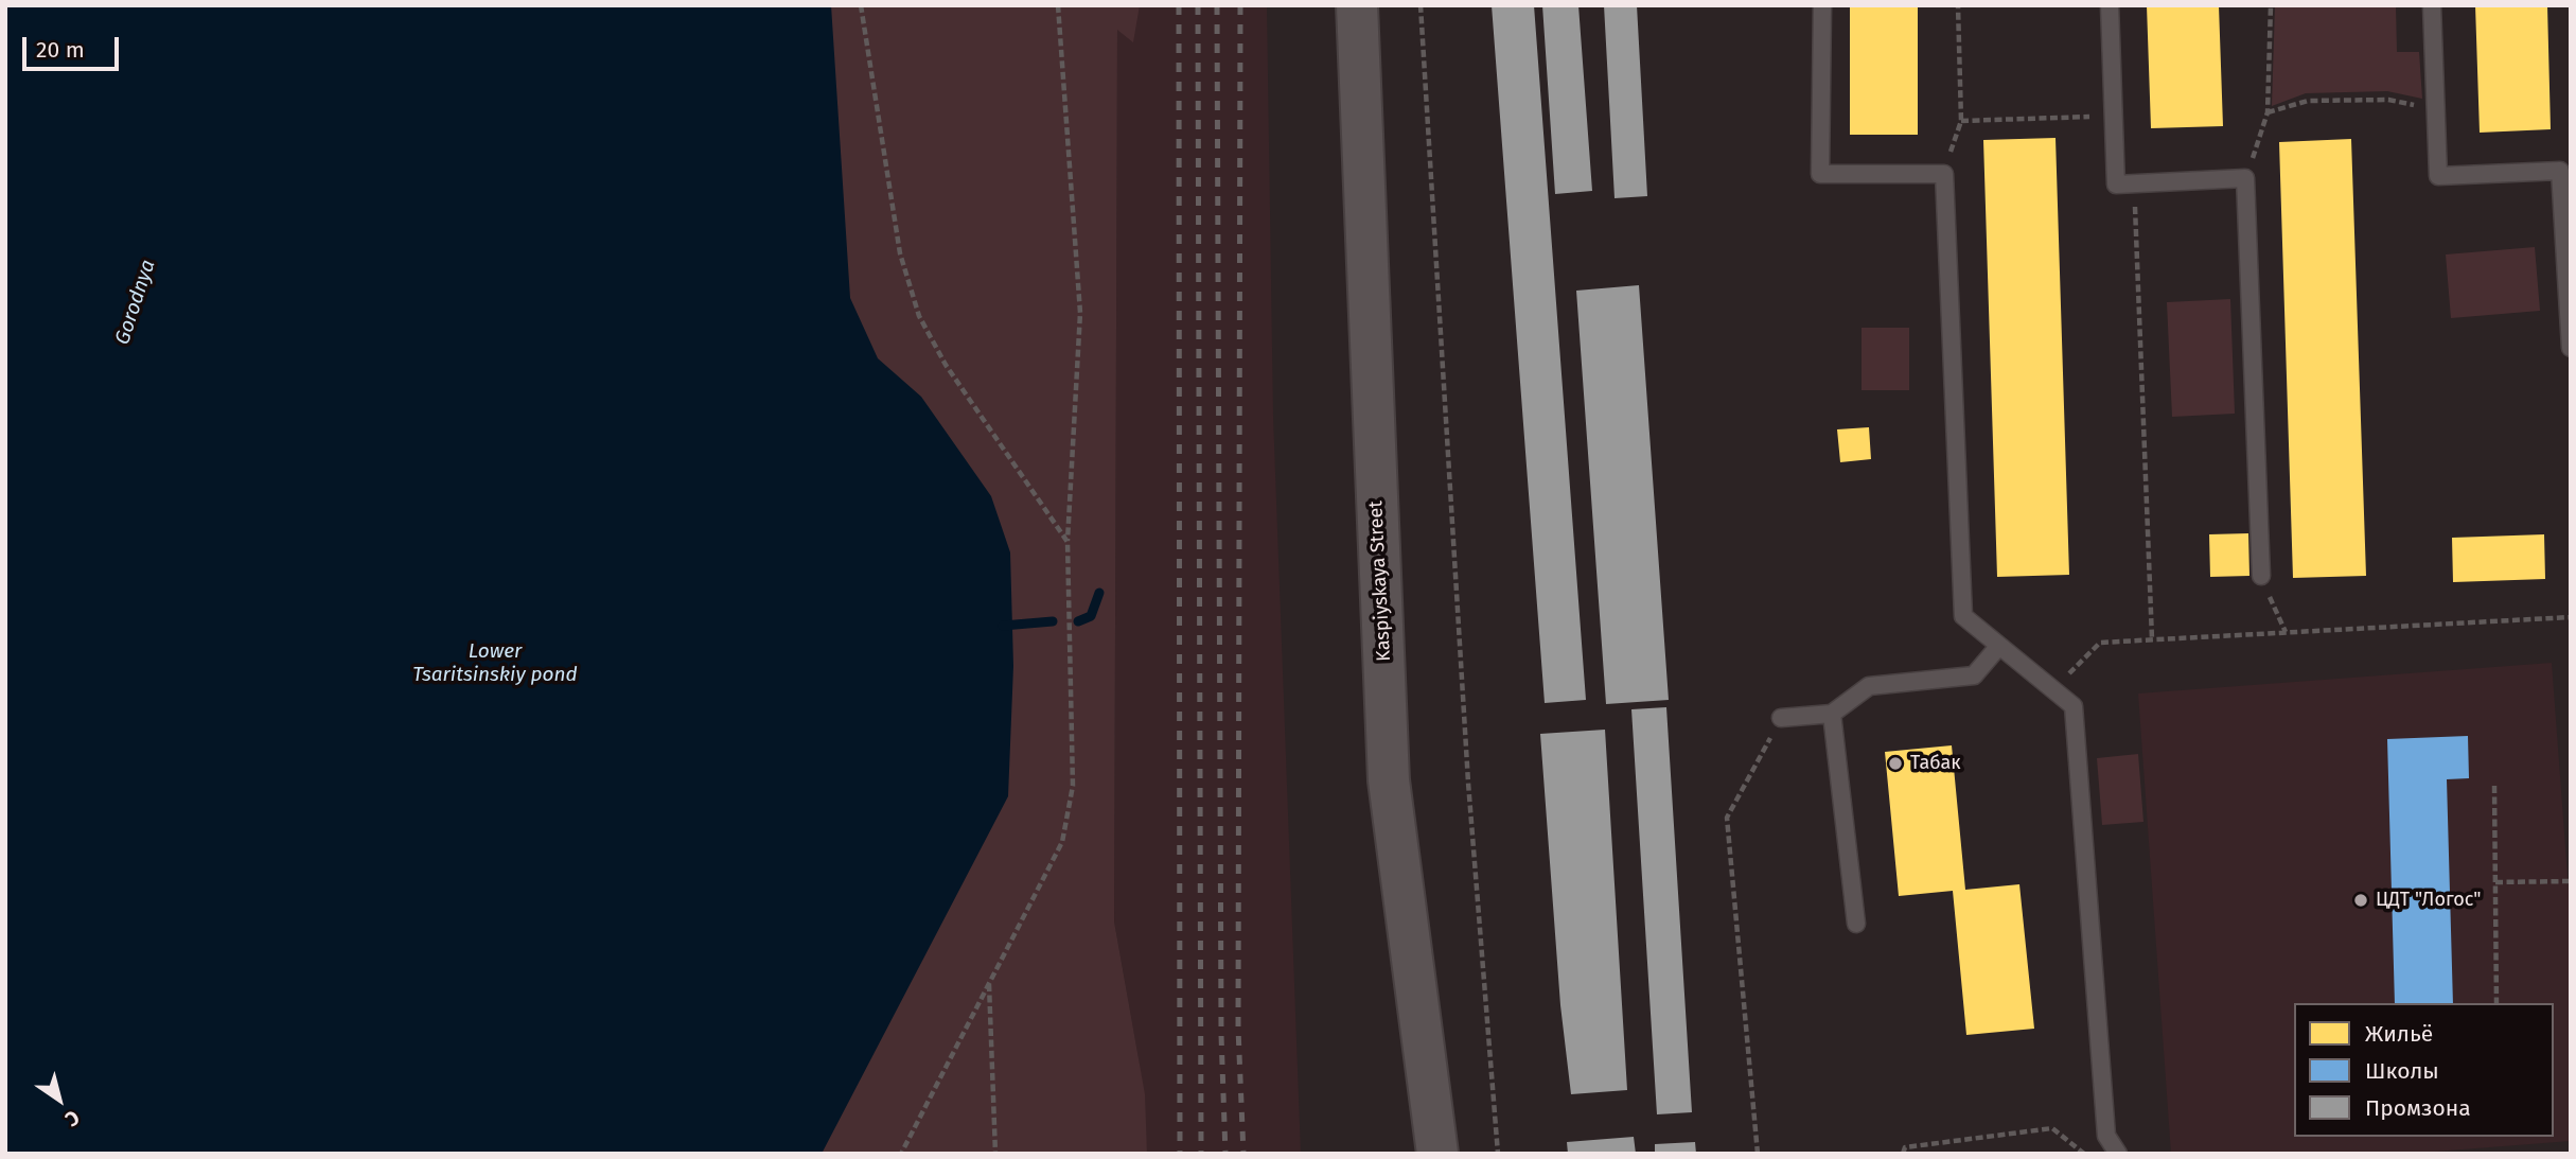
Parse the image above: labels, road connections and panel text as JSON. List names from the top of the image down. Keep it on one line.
{"streets":{"main road":["Kaspiyskaya Street"]},"water":["Gorodnya","Lower Tsaritsinskiy pond"],"places":["Табак","ЦДТ \"Логос\""],"legend":["Жильё","Школы","Промзона"],"scale_bar":"20 m","north":"bottom right"}
